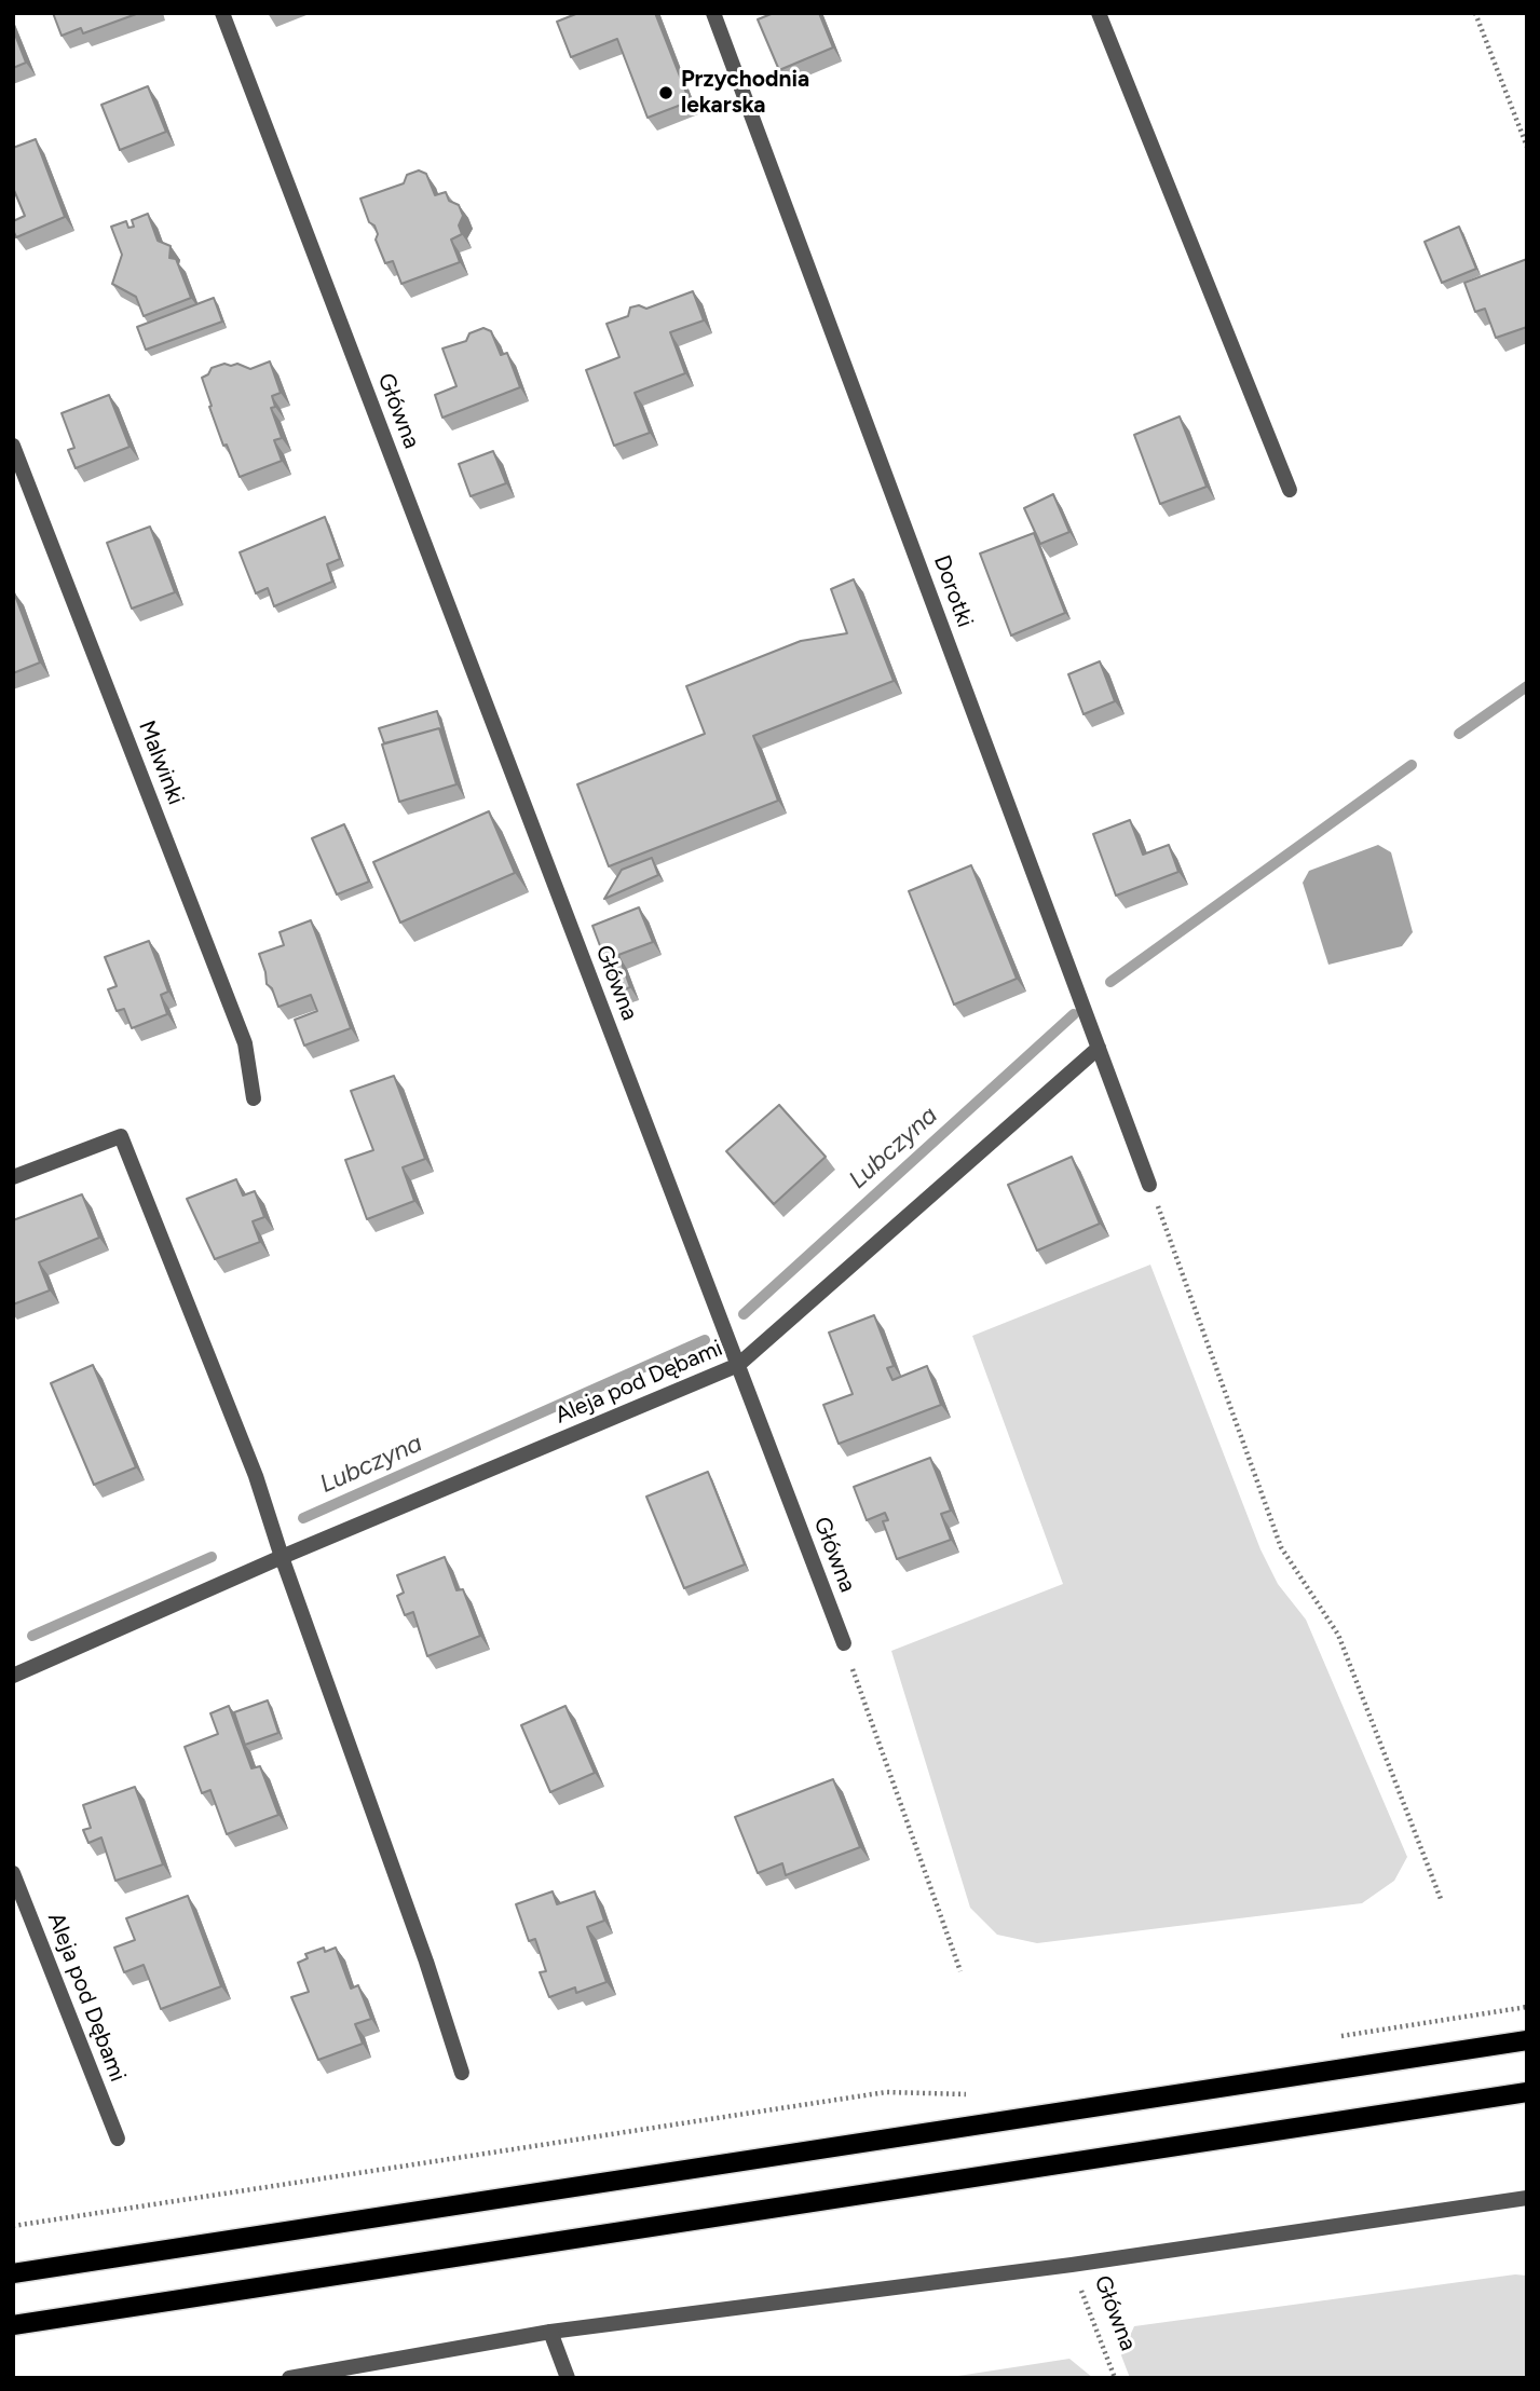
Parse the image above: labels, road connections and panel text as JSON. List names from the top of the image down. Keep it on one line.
{"streets":{"street":["Główna","Dorotki","Malwinki","Aleja pod Dębami"]},"crossings":[["Główna","Aleja pod Dębami"],["Dorotki","Aleja pod Dębami"]],"water":["Lubczyna"],"places":["Przychodnia lekarska"]}
